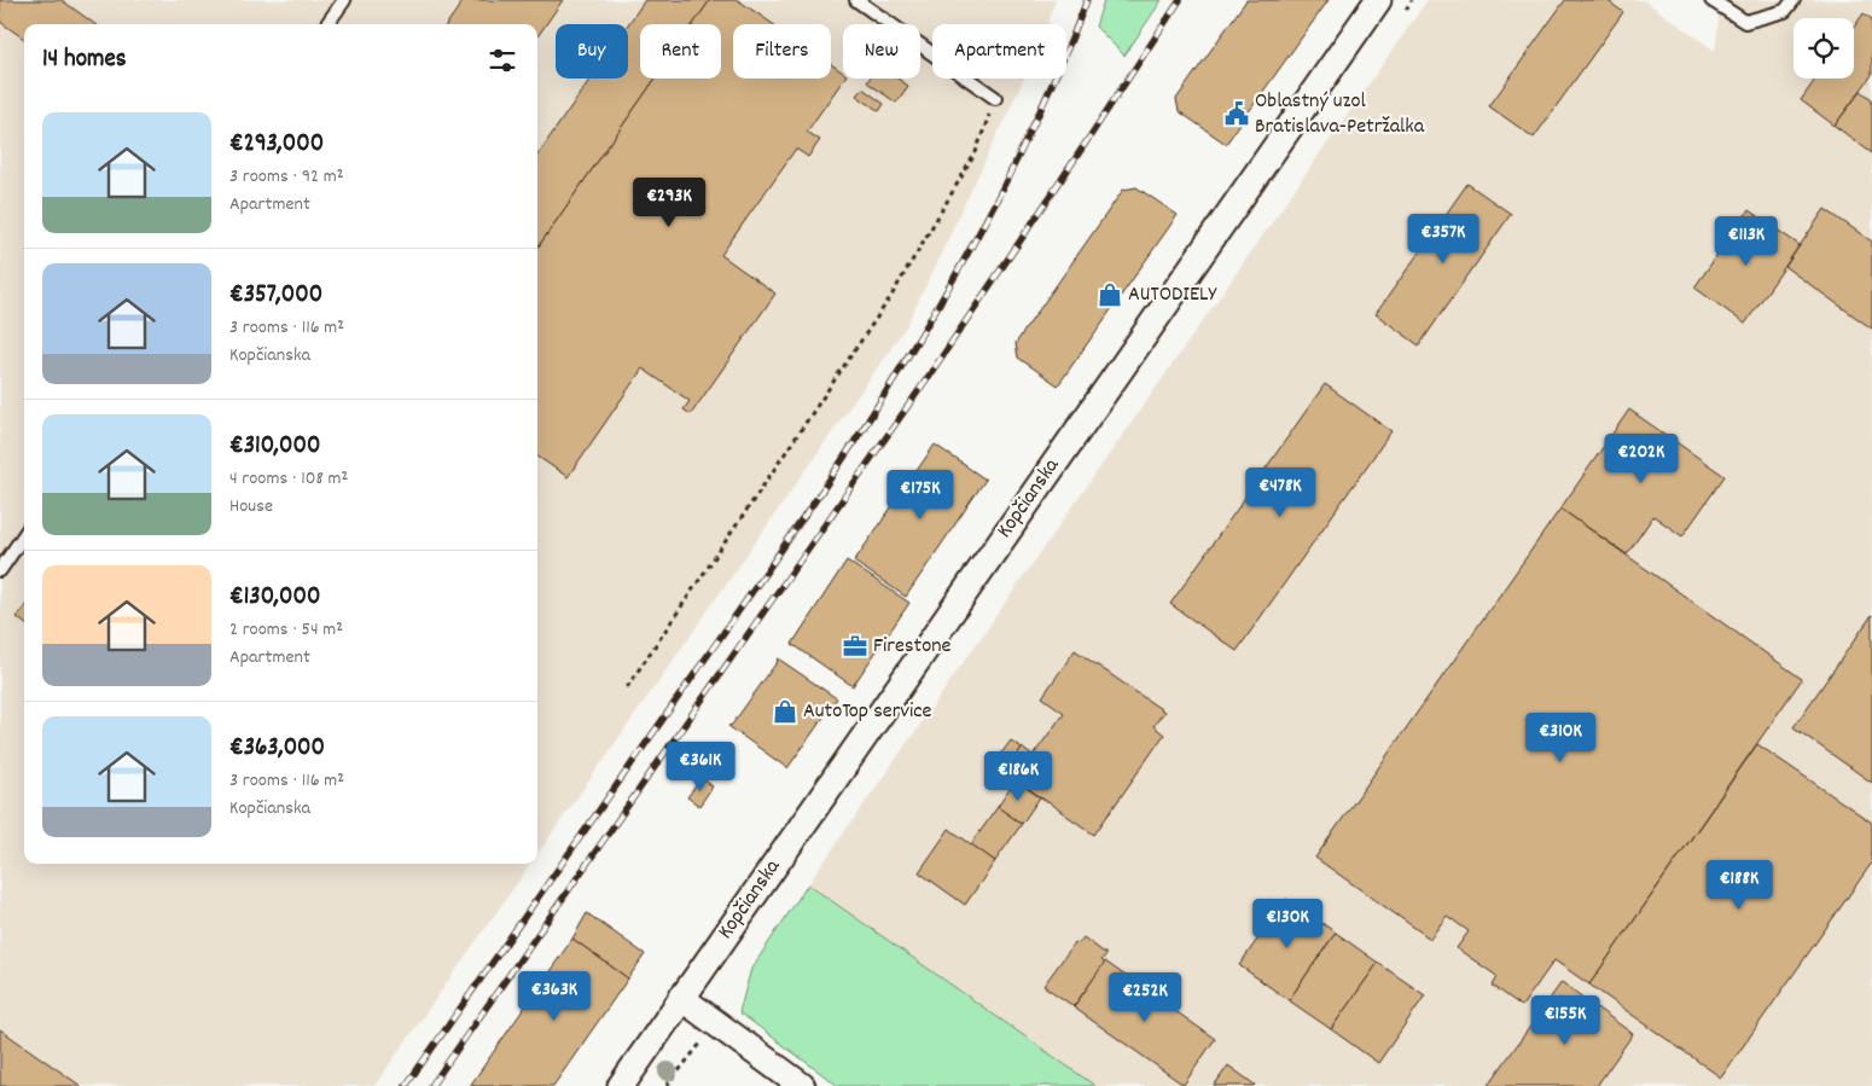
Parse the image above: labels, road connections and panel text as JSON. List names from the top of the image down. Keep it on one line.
{"streets":{"street":["Kopčianska"]},"places":{"public building":["Oblastný uzol Bratislava-Petržalka"],"shop":["AUTODIELY","AutoTop service"],"office":["Firestone"]},"page":{"chip":["Buy","Rent","Filters","New","Apartment"],"heading":"14 homes","list":[{"name":"€293,000","note":"3 rooms · 92 m² · Apartment"},{"name":"€357,000","note":"3 rooms · 116 m² · Kopčianska"},{"name":"€310,000","note":"4 rooms · 108 m² · House"},{"name":"€130,000","note":"2 rooms · 54 m² · Apartment"},{"name":"€363,000","note":"3 rooms · 116 m² · Kopčianska"}],"price":["€293K","€357K","€113K","€202K","€478K","€175K","€310K","€361K","€186K","€188K","€130K","€363K","€252K","€155K"]}}
